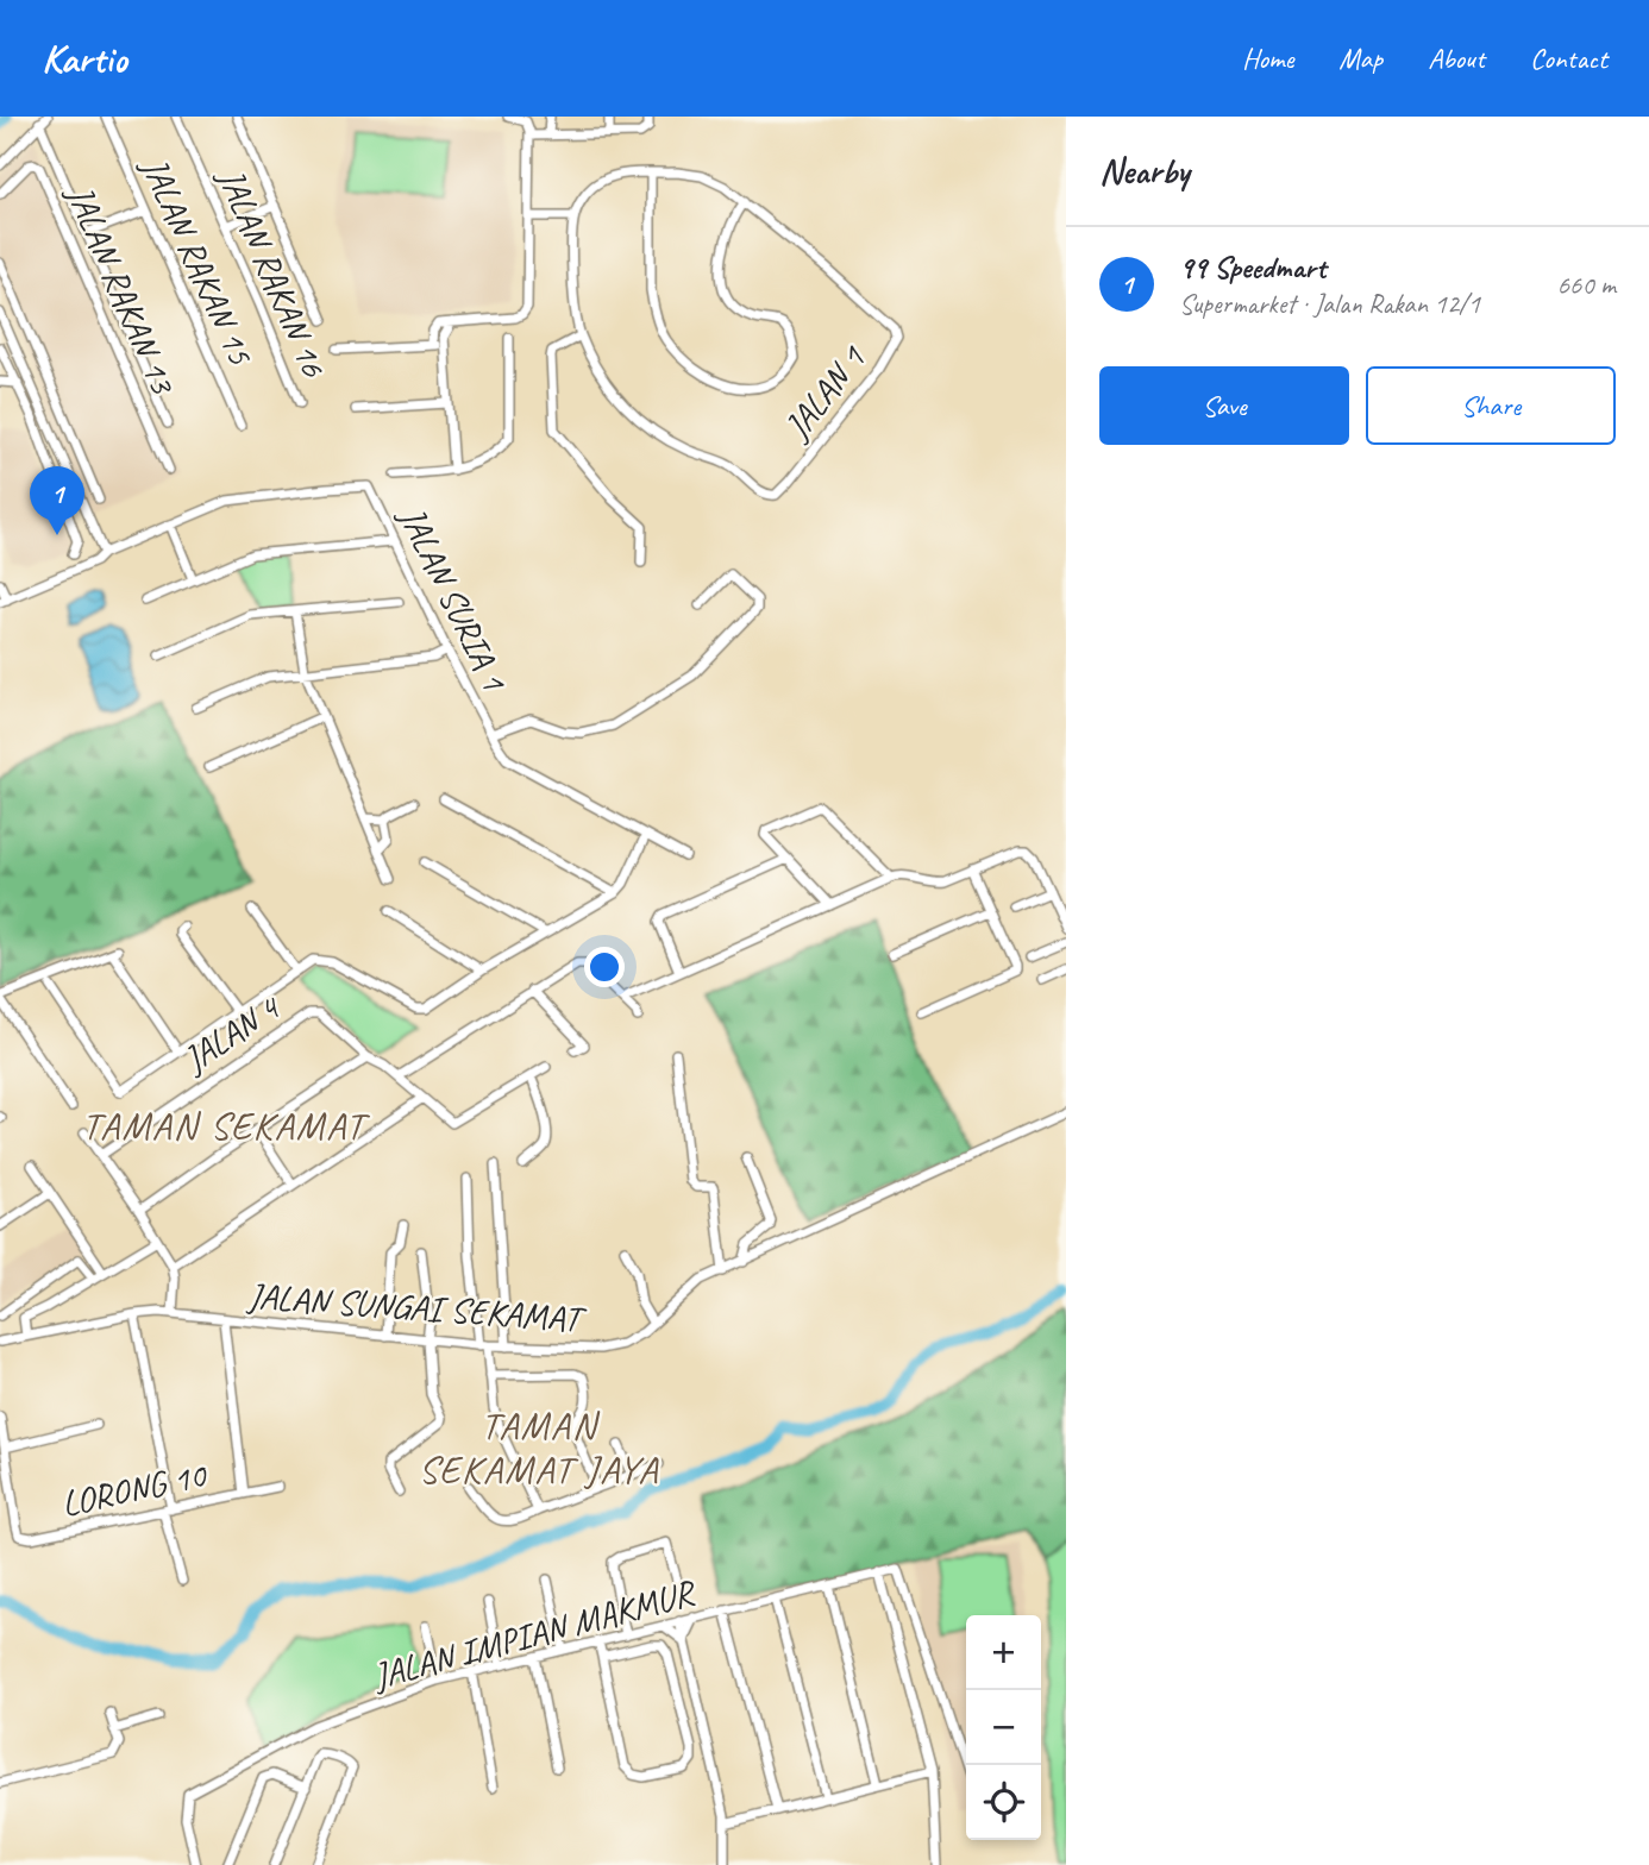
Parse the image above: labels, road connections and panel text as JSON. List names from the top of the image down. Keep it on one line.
{"streets":{"street":["JALAN RAKAN 15","JALAN RAKAN 16","JALAN RAKAN 13","JALAN 1","JALAN SURIA 1","JALAN 4","JALAN SUNGAI SEKAMAT","LORONG 10","JALAN IMPIAN MAKMUR"]},"districts":["TAMAN SEKAMAT","TAMAN SEKAMAT JAYA"],"page":{"header":"Kartio","nav":["Home","Map","About","Contact"],"heading":"Nearby","list":[{"mark":"1","name":"99 Speedmart","note":"Supermarket · Jalan Rakan 12/1","value":"660 m"}],"buttons":["Save","Share"],"pins":"1","map_buttons":["+","−"]}}
